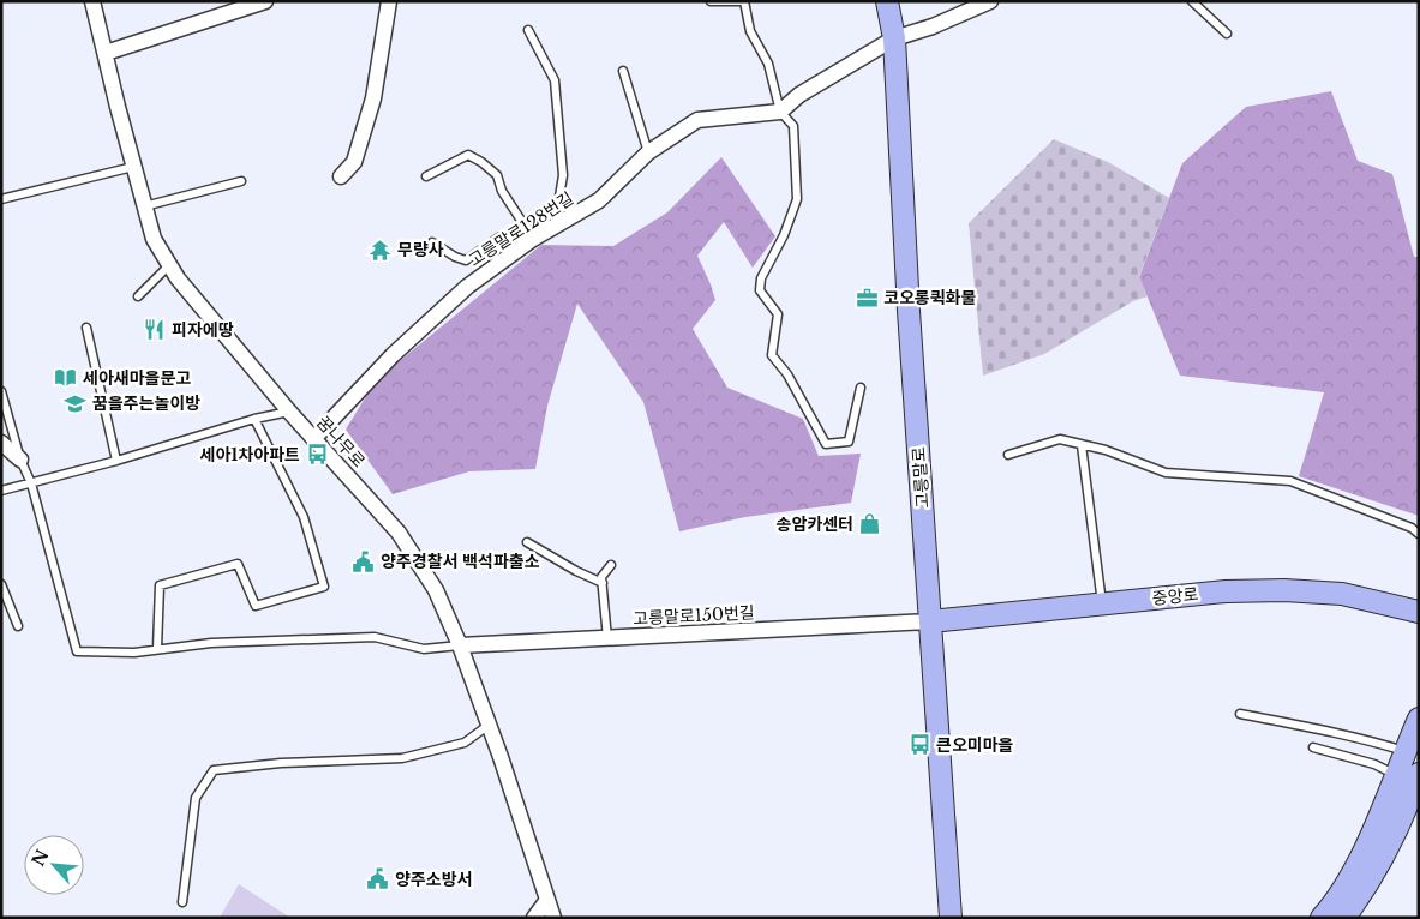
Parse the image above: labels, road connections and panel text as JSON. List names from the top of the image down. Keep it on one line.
{"streets":{"street":["고릉말로128번길","꿈나무로","고릉말로","중앙로","고릉말로150번길"]},"crossings":[["고릉말로128번길","꿈나무로"],["꿈나무로","고릉말로150번길"],["고릉말로","중앙로"],["고릉말로","고릉말로150번길"],["중앙로","고릉말로150번길"]],"places":{"temple":["무량사"],"office":["코오롱퀵화물"],"restaurant":["피자에땅"],"library":["세아새마을문고"],"school or university":["꿈을주는놀이방"],"bus stop":["세아1차아파트","큰오미마을"],"shop":["송암카센터"],"public building":["양주경찰서 백석파출소","양주소방서"]},"north":"top left"}
